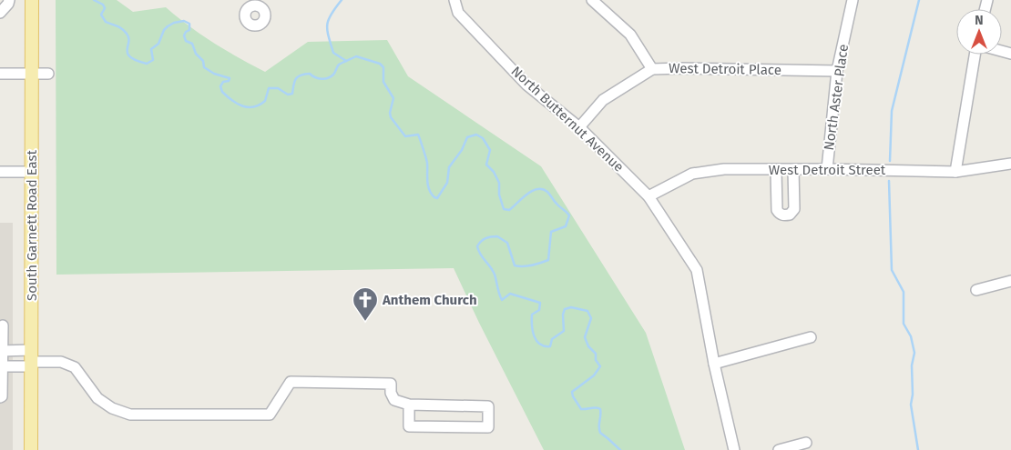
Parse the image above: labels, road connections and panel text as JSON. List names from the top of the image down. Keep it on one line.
{"streets":{"main road":["South Garnett Road East"],"street":["West Detroit Place","North Aster Place","North Butternut Avenue","West Detroit Street"]},"crossings":[["West Detroit Place","North Aster Place"],["West Detroit Place","North Butternut Avenue"],["North Aster Place","West Detroit Street"],["North Butternut Avenue","West Detroit Street"]],"places":{"church":["Anthem Church"]},"north":"top"}
